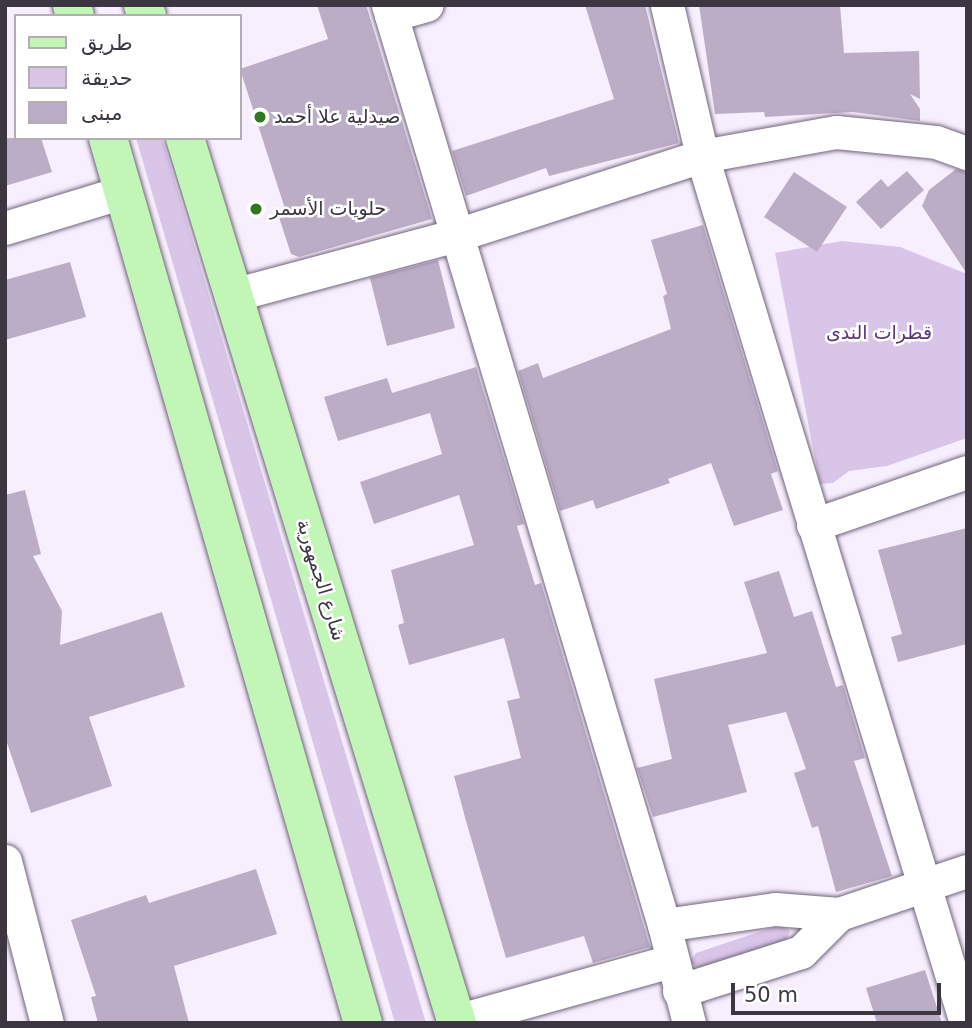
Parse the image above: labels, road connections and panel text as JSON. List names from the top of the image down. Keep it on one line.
{"streets":{"main road":["شارع الجمهورية"]},"parks":["قطرات الندى"],"places":["صيدلية علا أحمد","حلويات الأسمر"],"legend":["طريق","حديقة","مبنى"],"scale_bar":"50 m"}
